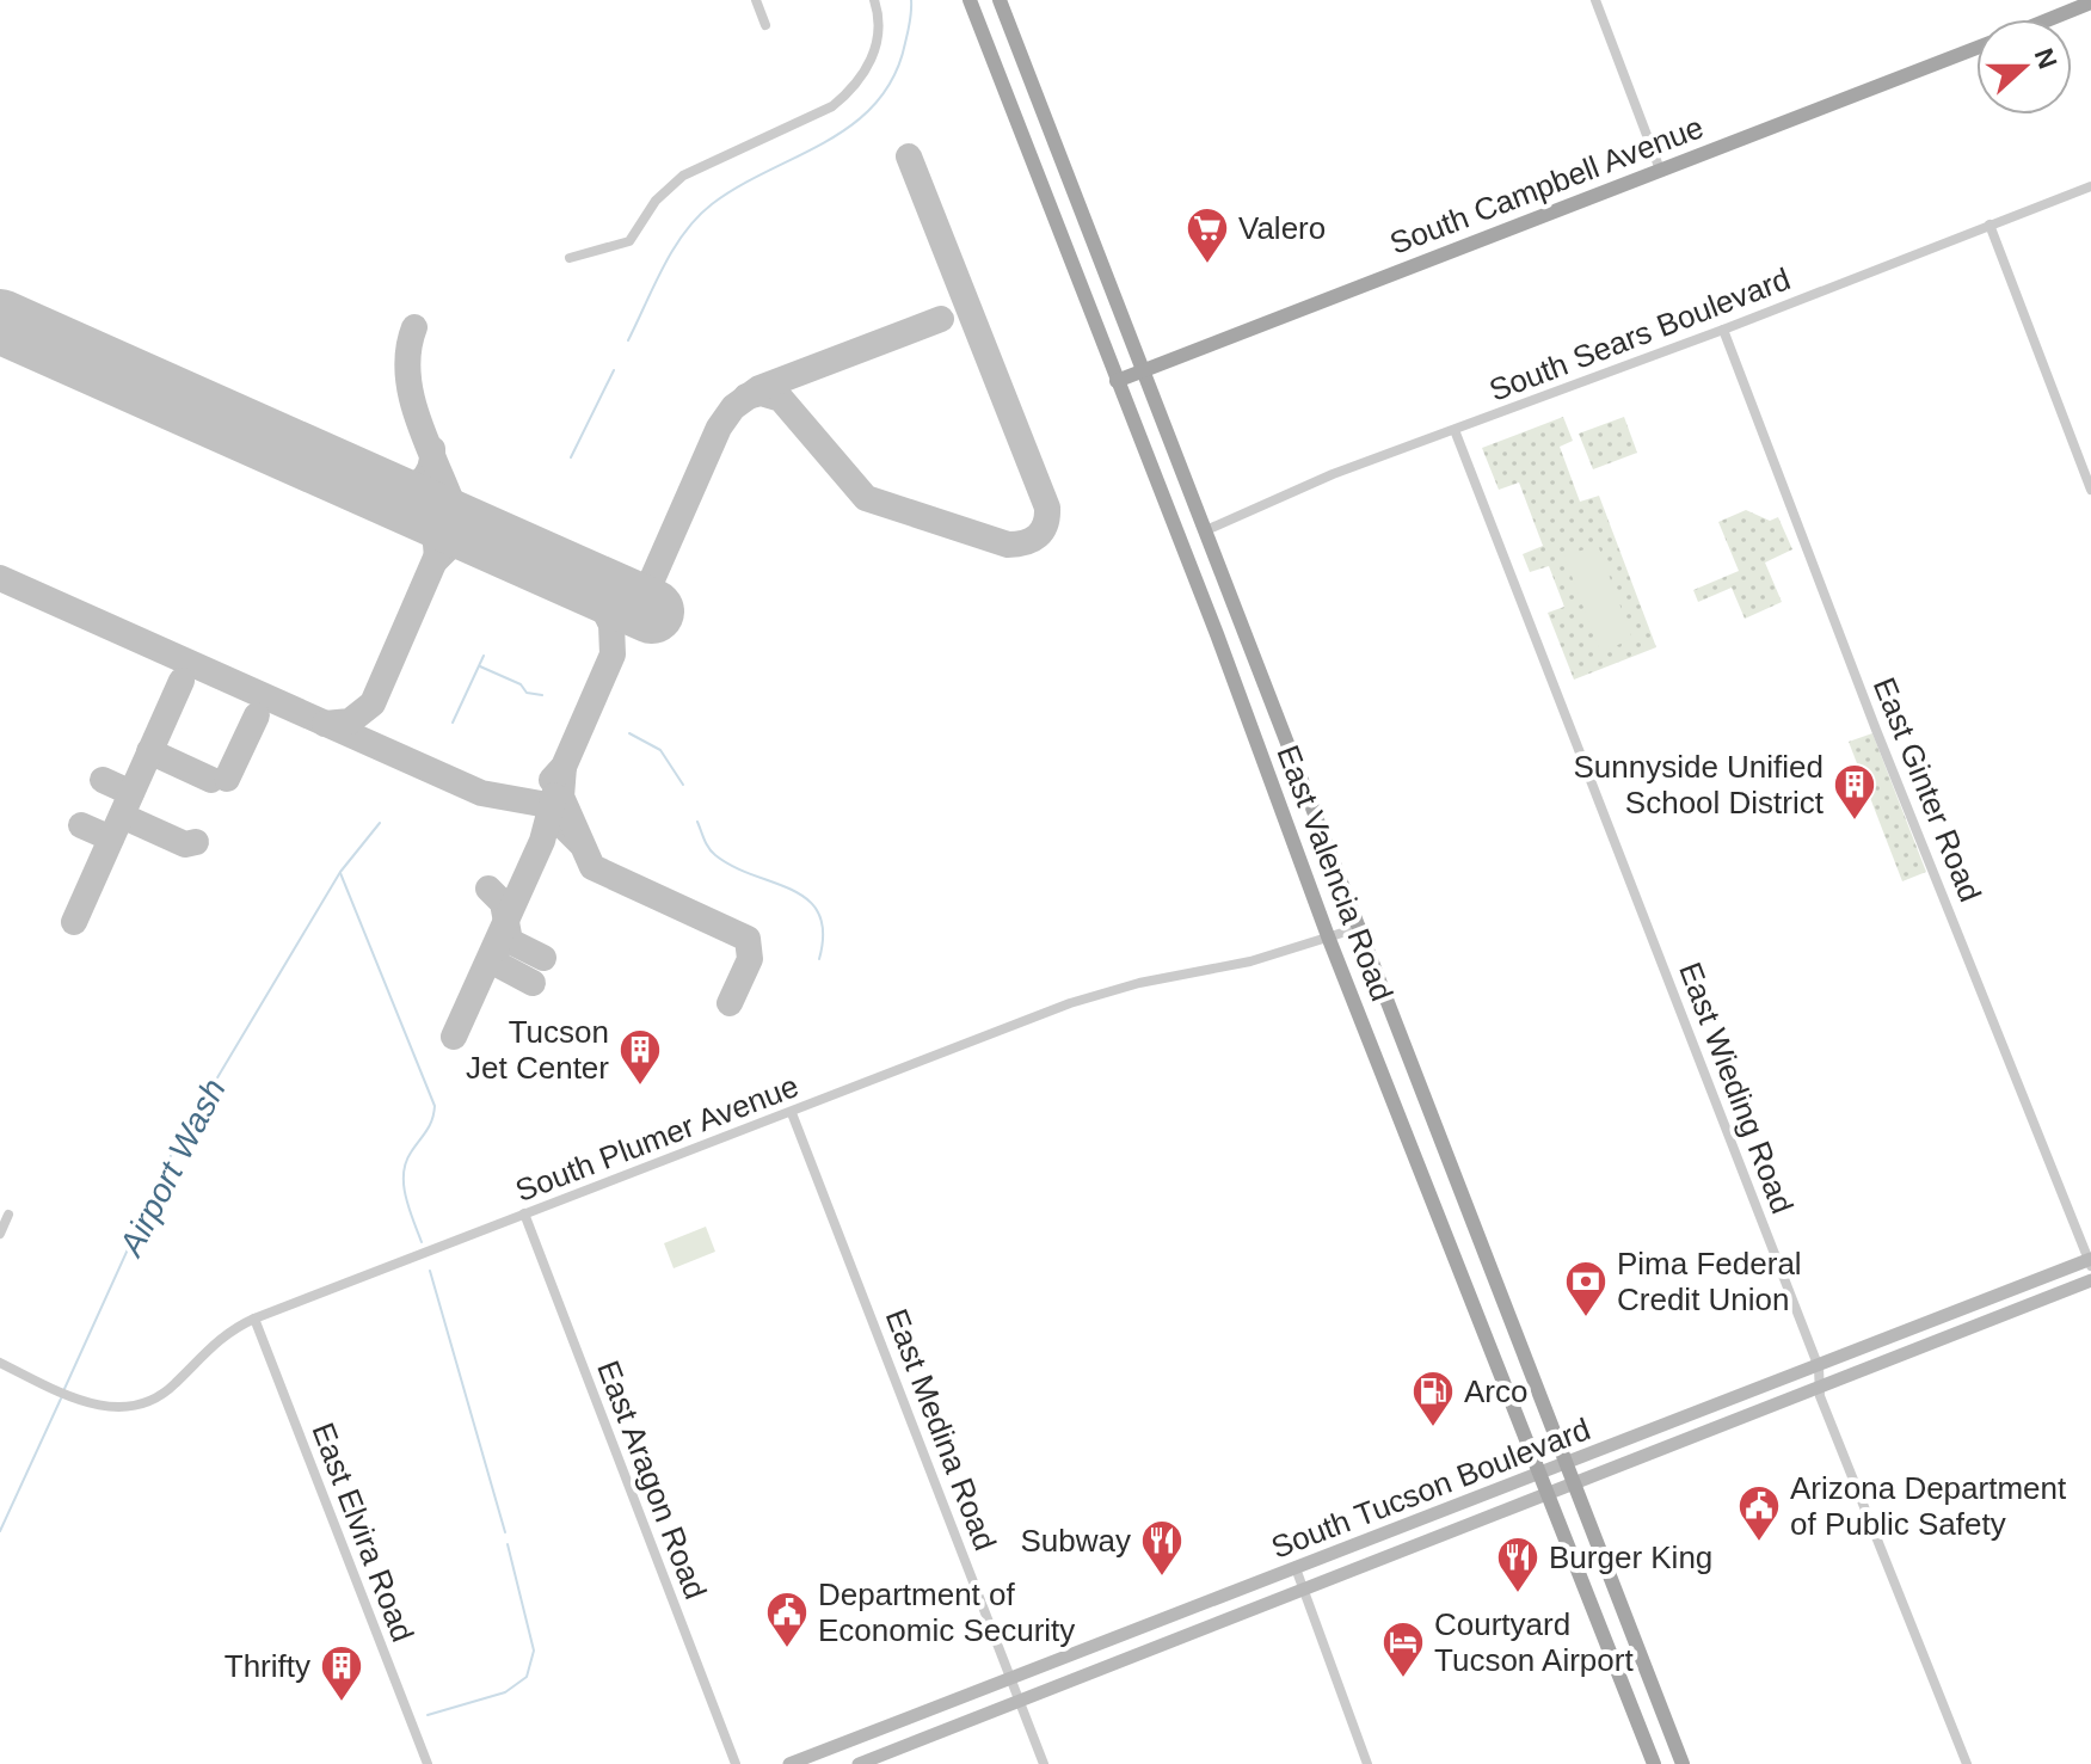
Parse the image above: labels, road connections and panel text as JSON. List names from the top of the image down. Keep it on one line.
{"streets":{"main road":["South Campbell Avenue","East Valencia Road","South Tucson Boulevard"],"street":["South Sears Boulevard","East Ginter Road","East Wieding Road","South Plumer Avenue","East Medina Road","East Aragon Road","East Elvira Road"]},"crossings":[["South Campbell Avenue","East Valencia Road"],["South Sears Boulevard","East Ginter Road"],["South Sears Boulevard","East Valencia Road"],["South Sears Boulevard","East Wieding Road"],["East Ginter Road","South Tucson Boulevard"],["East Valencia Road","South Plumer Avenue"],["East Valencia Road","South Tucson Boulevard"],["East Wieding Road","South Tucson Boulevard"],["South Plumer Avenue","East Medina Road"],["South Plumer Avenue","East Aragon Road"],["South Plumer Avenue","East Elvira Road"],["East Medina Road","South Tucson Boulevard"]],"water":["Airport Wash"],"places":{"supermarket":["Valero"],"building":["Sunnyside Unified School District","Tucson Jet Center","Thrifty"],"bank":["Pima Federal Credit Union"],"fuel station":["Arco"],"public building":["Arizona Department of Public Safety","Department of Economic Security"],"restaurant":["Subway","Burger King"],"hotel":["Courtyard Tucson Airport"]},"north":"right"}
